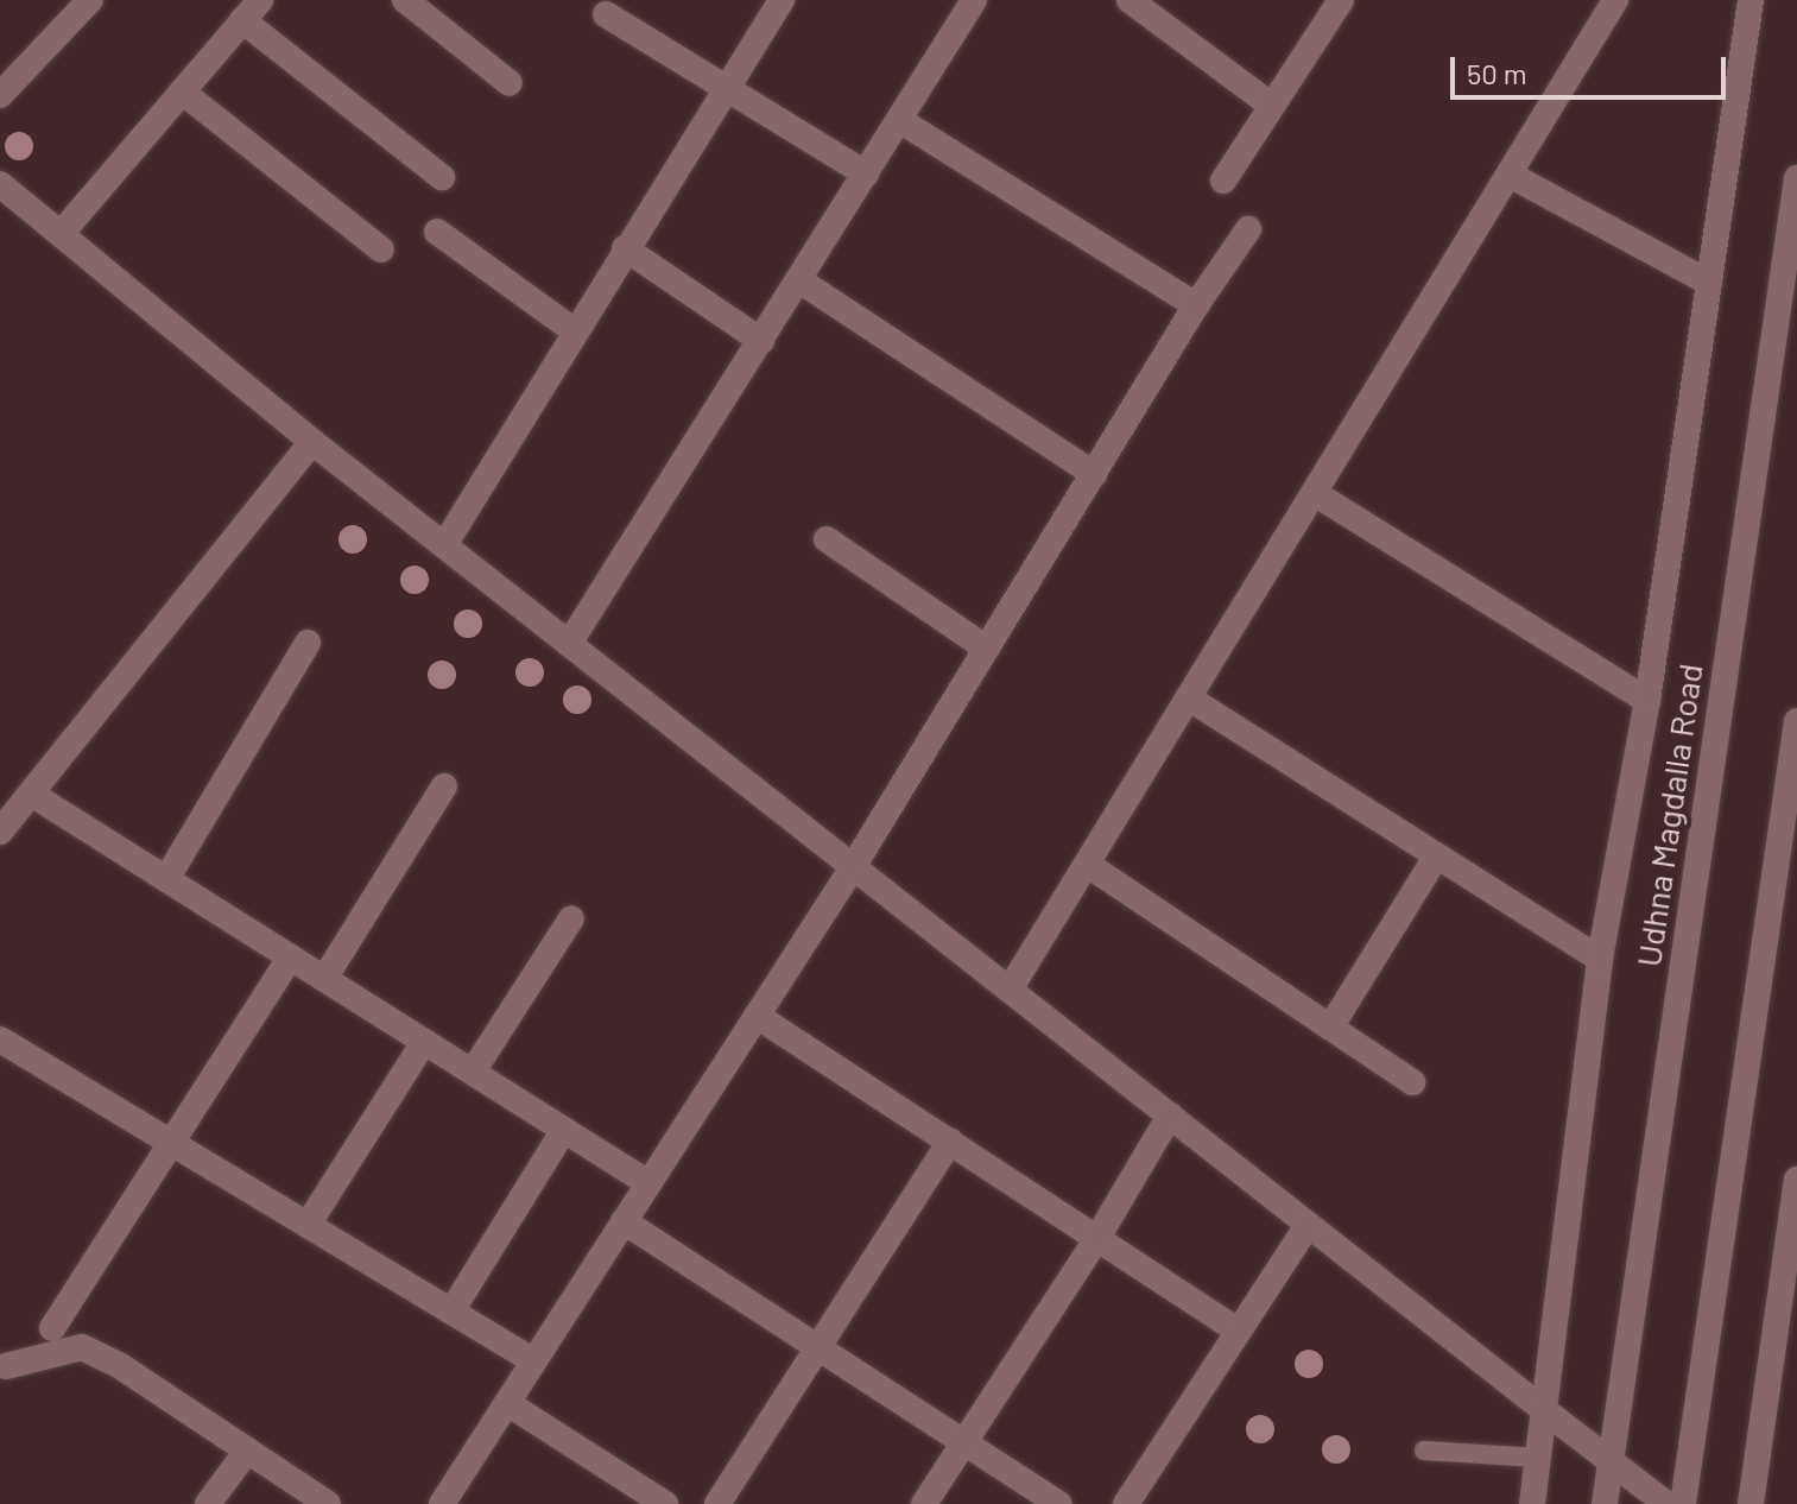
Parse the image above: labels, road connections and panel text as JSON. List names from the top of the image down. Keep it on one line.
{"streets":{"street":["Udhna Magdalla Road"]},"scale_bar":"50 m"}
